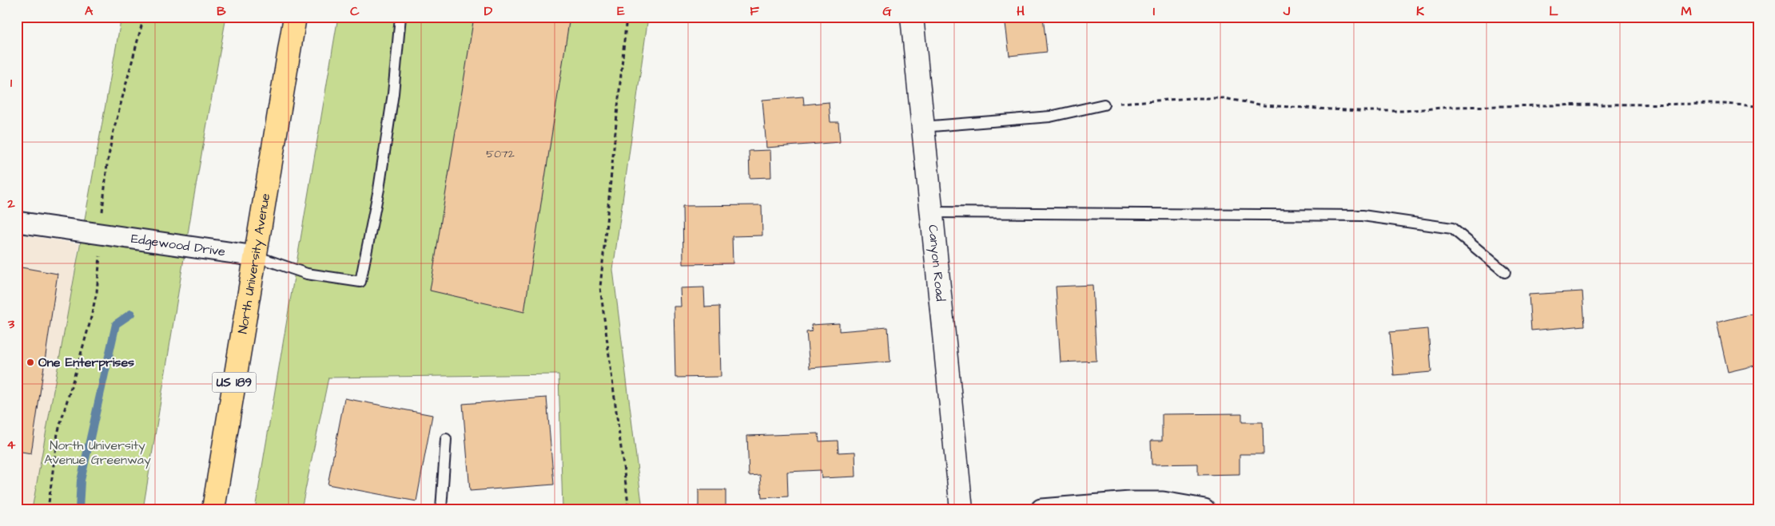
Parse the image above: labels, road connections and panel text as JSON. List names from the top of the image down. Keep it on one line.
{"streets":{"highway":["North University Avenue","US 189"],"main road":["Canyon Road"],"street":["Edgewood Drive"]},"crossings":[["Edgewood Drive","North University Avenue"]],"parks":["North University Avenue Greenway"],"places":["One Enterprises"],"house_numbers":["5072"],"grid":{"columns":["A","B","C","D","E","F","G","H","I","J","K","L","M"],"rows":["1","2","3","4"]}}
